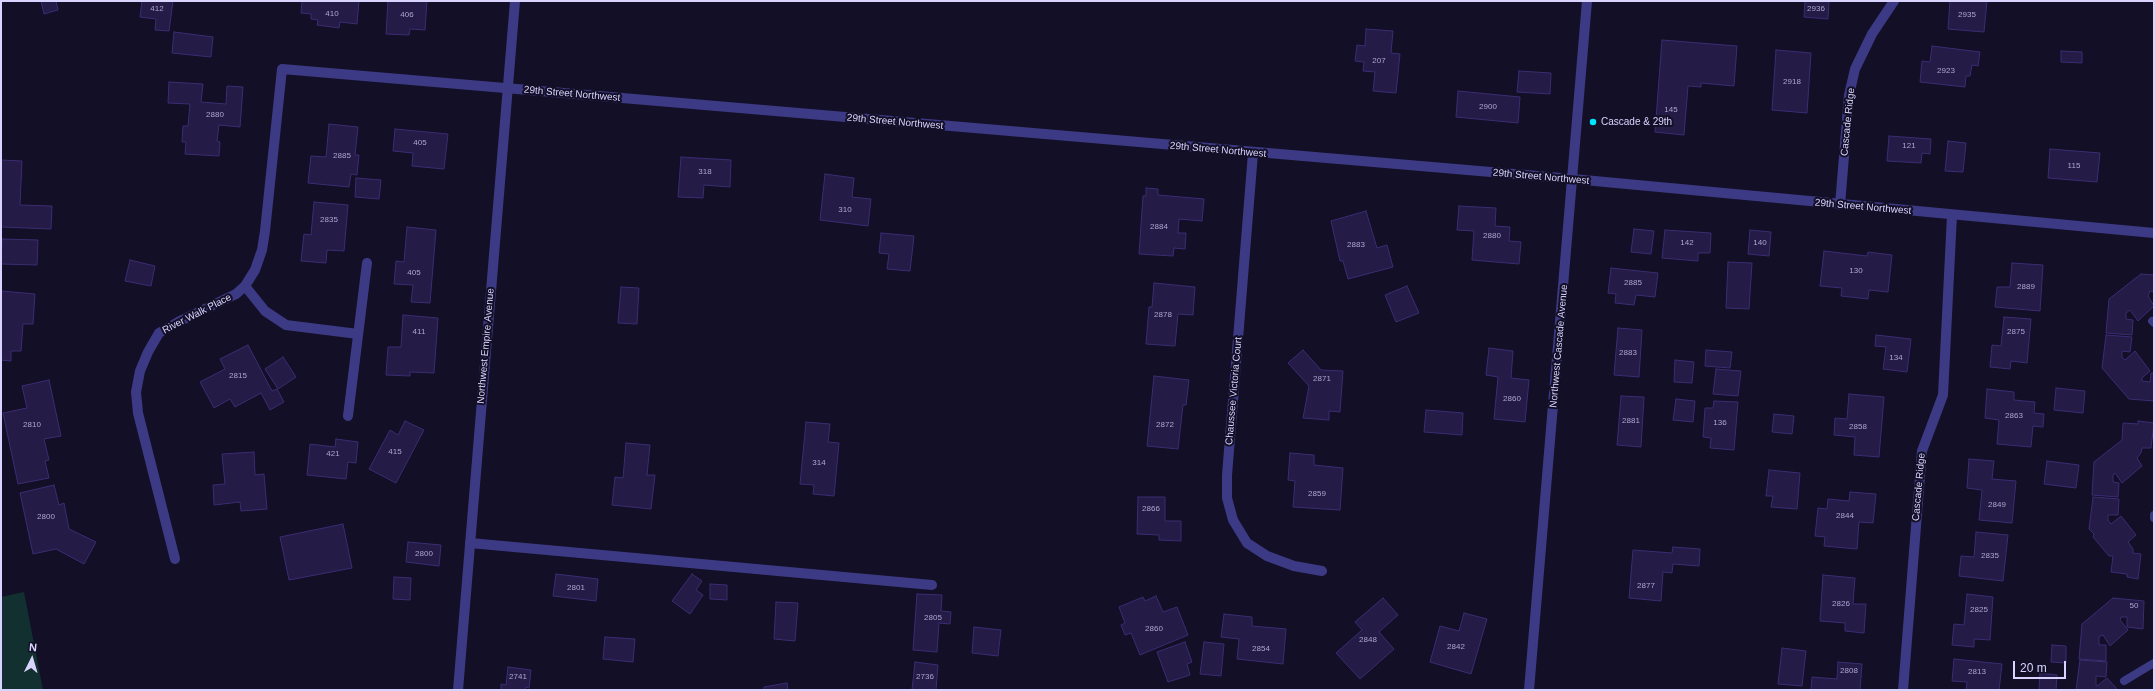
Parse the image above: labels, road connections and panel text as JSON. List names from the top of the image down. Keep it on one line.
{"streets":{"street":["29th Street Northwest","Cascade Ridge","River Walk Place","Northwest Empire Avenue","Northwest Cascade Avenue","Chaussee Victoria Court"]},"crossings":[["29th Street Northwest","Cascade Ridge"],["29th Street Northwest","River Walk Place"],["29th Street Northwest","Northwest Empire Avenue"],["29th Street Northwest","Northwest Cascade Avenue"],["29th Street Northwest","Chaussee Victoria Court"]],"places":["Cascade & 29th"],"house_numbers":["412","2936","410","406","2935","207","2923","2918","2900","145","2880","405","121","2885","115","318","310","2835","2884","2880","142","140","2883","130","405","2885","2889","2878","411","2875","2883","134","2815","2871","2860","2863","2881","136","2810","2872","2858","415","421","314","2859","2849","2866","2844","2800","2800","2835","2877","2801","2826","50","2825","2805","2860","2848","2842","2854","2808","2813","2741","2736"],"scale_bar":"20 m","north":"top"}
